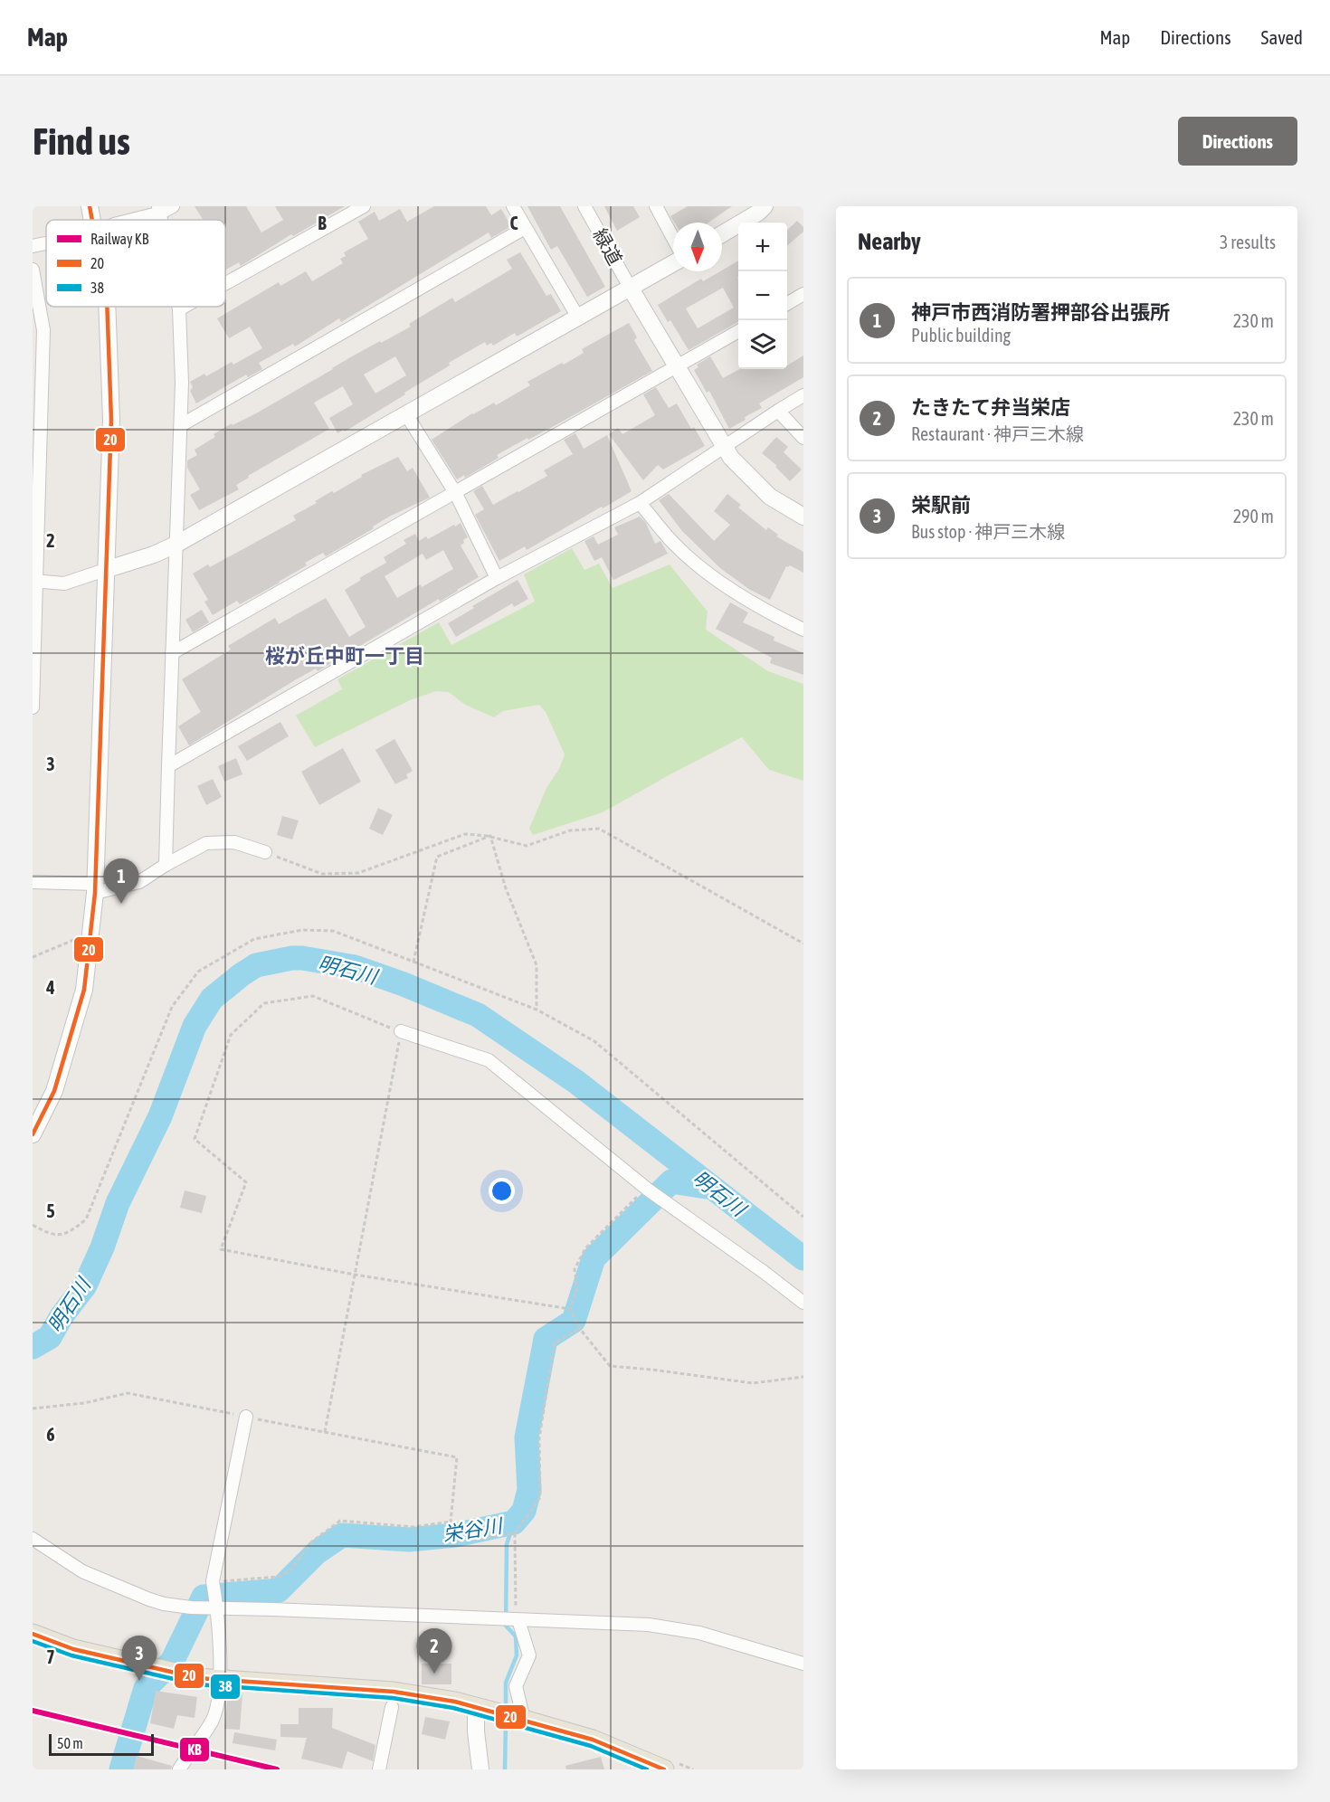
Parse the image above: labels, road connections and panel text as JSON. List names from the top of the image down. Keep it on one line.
{"streets":{"street":["緑道"]},"districts":["桜が丘中町一丁目"],"water":["明石川","栄谷川"],"lines":["transit line 20","transit line 38","rail line KB"],"legend":["Railway KB","20","38"],"scale_bar":"50 m","north":"bottom","page":{"header":"Map","nav":["Map","Directions","Saved"],"buttons":"Directions","title":"Find us","heading":["Nearby","3 results"],"map_buttons":["+","−"],"list":[{"mark":"1","name":"神戸市西消防署押部谷出張所","note":"Public building","value":"230 m"},{"mark":"2","name":"たきたて弁当栄店","note":"Restaurant · 神戸三木線","value":"230 m"},{"mark":"3","name":"栄駅前","note":"Bus stop · 神戸三木線","value":"290 m"}],"pins":["1","2","3"],"scale":"50 m"},"grid":{"columns":["B","C"],"rows":["2","3","4","5","6","7"]}}
